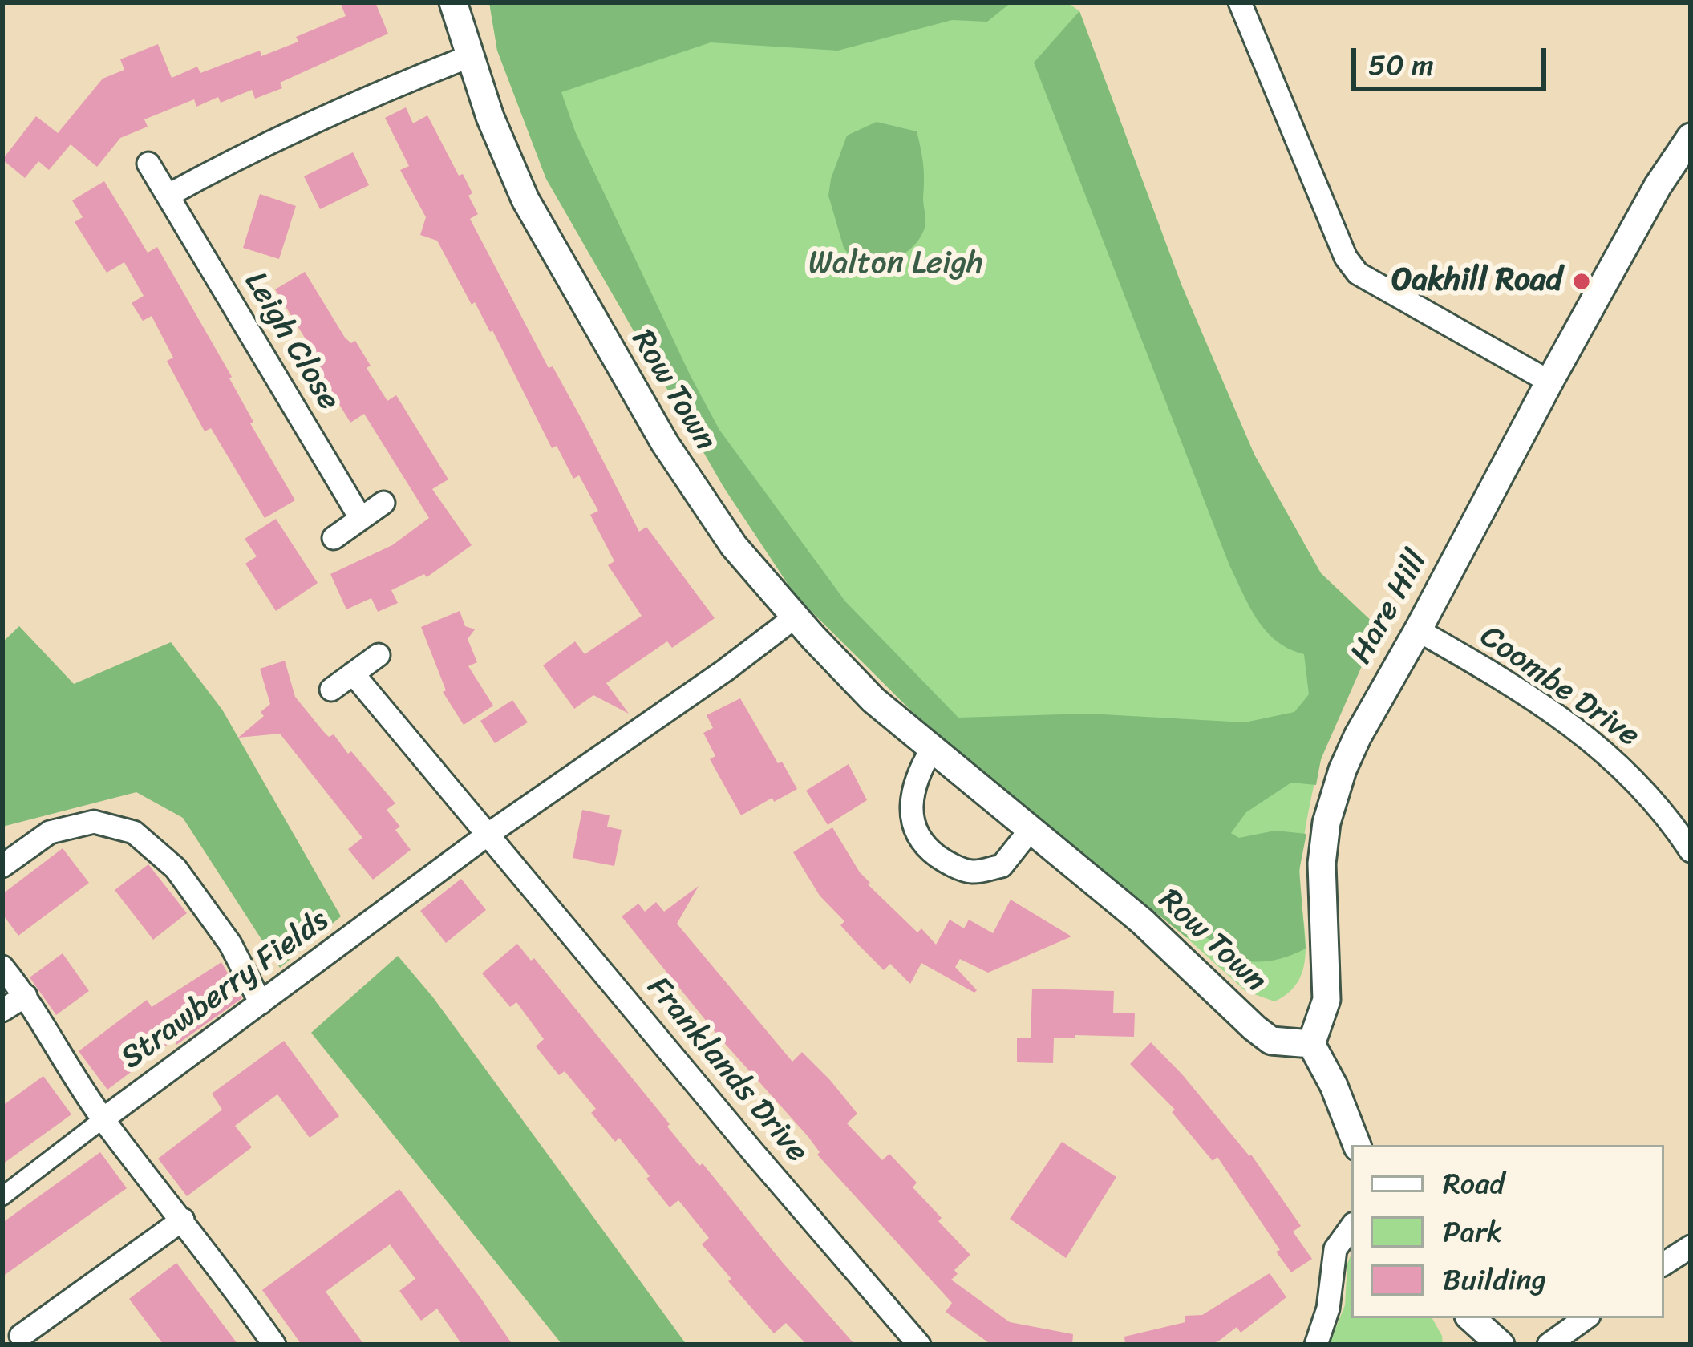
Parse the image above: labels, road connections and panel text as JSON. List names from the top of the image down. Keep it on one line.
{"streets":{"street":["Leigh Close","Row Town","Hare Hill","Coombe Drive","Strawberry Fields","Franklands Drive"]},"crossings":[["Row Town","Hare Hill"],["Hare Hill","Coombe Drive"],["Strawberry Fields","Franklands Drive"]],"parks":["Walton Leigh"],"places":["Oakhill Road"],"legend":["Road","Park","Building"],"scale_bar":"50 m"}
